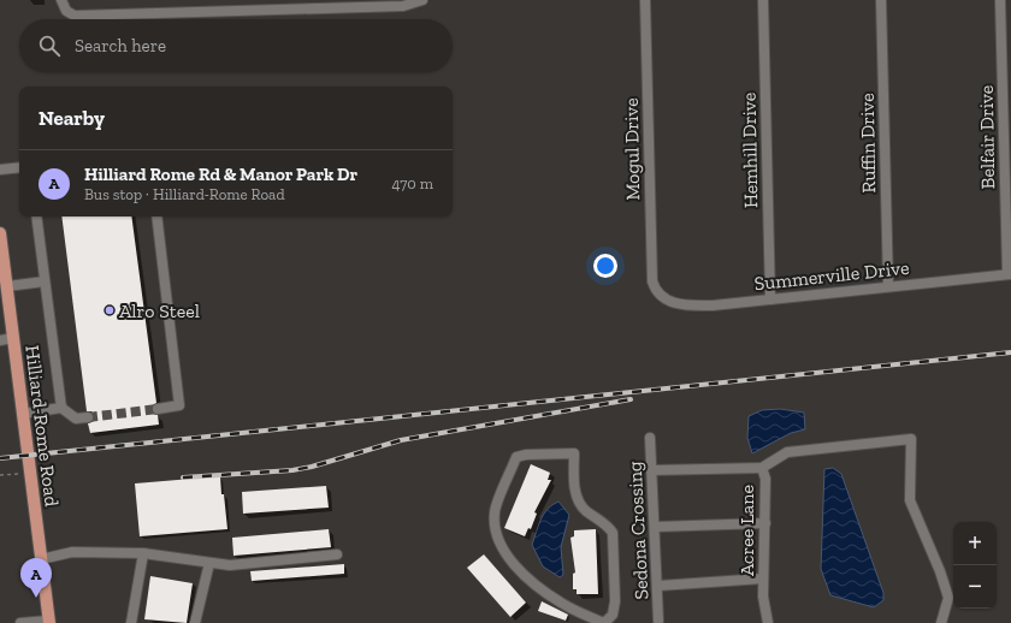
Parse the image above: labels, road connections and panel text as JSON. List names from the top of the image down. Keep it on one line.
{"streets":{"main road":["Hilliard-Rome Road"],"street":["Belfair Drive","Ruffin Drive","Mogul Drive","Hemhill Drive","Summerville Drive","Sedona Crossing","Acree Lane"]},"crossings":[["Belfair Drive","Summerville Drive"],["Ruffin Drive","Summerville Drive"],["Mogul Drive","Summerville Drive"],["Hemhill Drive","Summerville Drive"]],"places":["Alro Steel"],"page":{"search":"Search here","heading":"Nearby","list":[{"mark":"A","name":"Hilliard Rome Rd & Manor Park Dr","note":"Bus stop · Hilliard-Rome Road","value":"470 m"}],"map_buttons":["+","−"],"pins":"A"}}
